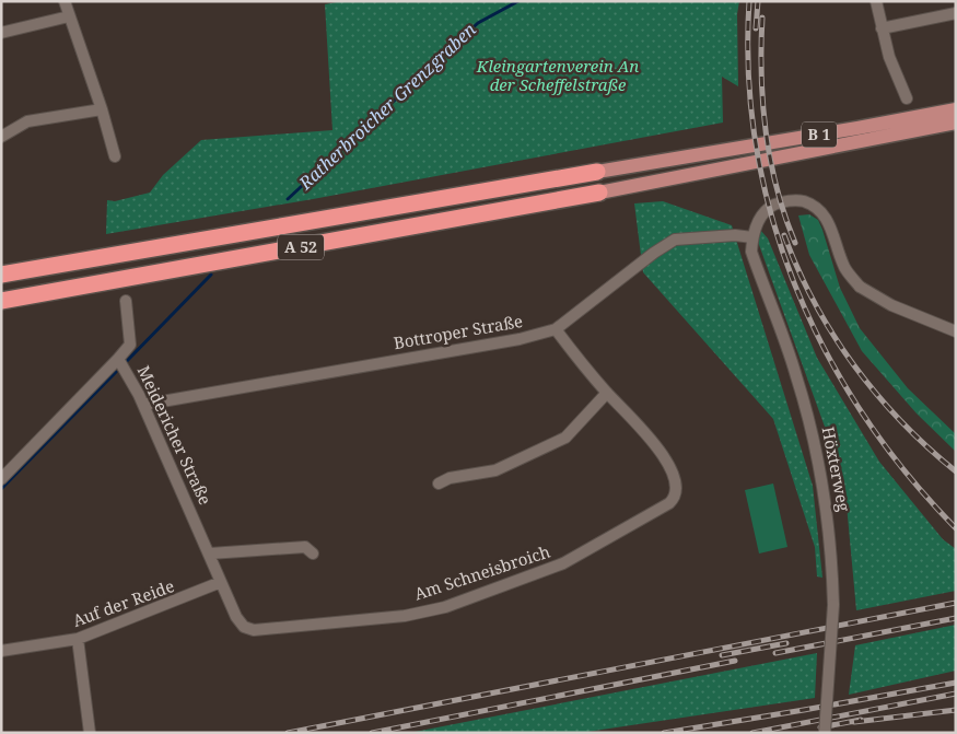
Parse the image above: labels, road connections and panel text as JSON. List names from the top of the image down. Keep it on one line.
{"streets":{"highway":["A 52"],"main road":["B 1"],"street":["Bottroper Straße","Meidericher Straße","Höxterweg","Am Schneisbroich","Auf der Reide"]},"crossings":[["B 1","A 52"],["Bottroper Straße","Meidericher Straße"],["Bottroper Straße","Höxterweg"],["Meidericher Straße","Am Schneisbroich"],["Meidericher Straße","Auf der Reide"],["Am Schneisbroich","Auf der Reide"]],"water":["Ratherbroicher Grenzgraben"],"parks":["Kleingartenverein An der Scheffelstraße"]}
